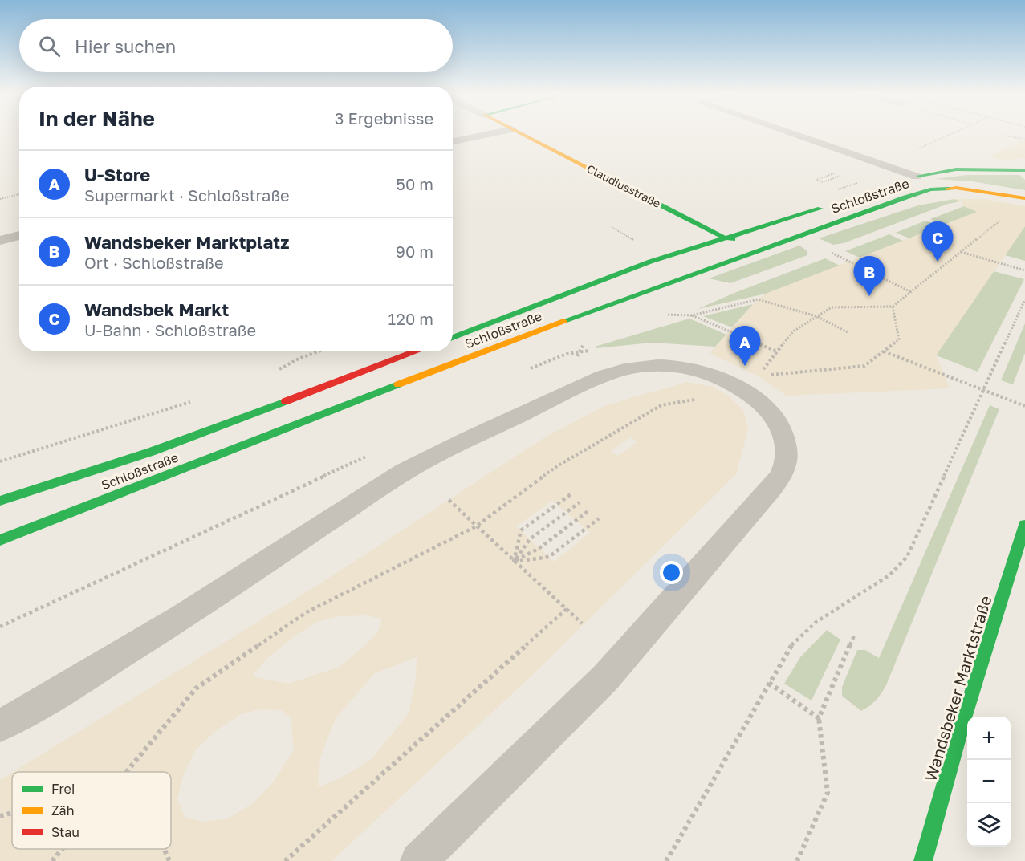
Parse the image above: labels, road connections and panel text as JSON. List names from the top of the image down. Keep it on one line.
{"streets":{"main road":["Claudiusstraße","Schloßstraße","Wandsbeker Marktstraße"]},"crossings":[["Claudiusstraße","Schloßstraße"]],"legend":["Frei","Zäh","Stau"],"page":{"search":"Hier suchen","heading":["In der Nähe","3 Ergebnisse"],"list":[{"mark":"A","name":"U-Store","note":"Supermarkt · Schloßstraße","value":"50 m"},{"mark":"B","name":"Wandsbeker Marktplatz","note":"Ort · Schloßstraße","value":"90 m"},{"mark":"C","name":"Wandsbek Markt","note":"U-Bahn · Schloßstraße","value":"120 m"}],"pins":["C","B","A"],"map_buttons":["+","−"]}}
